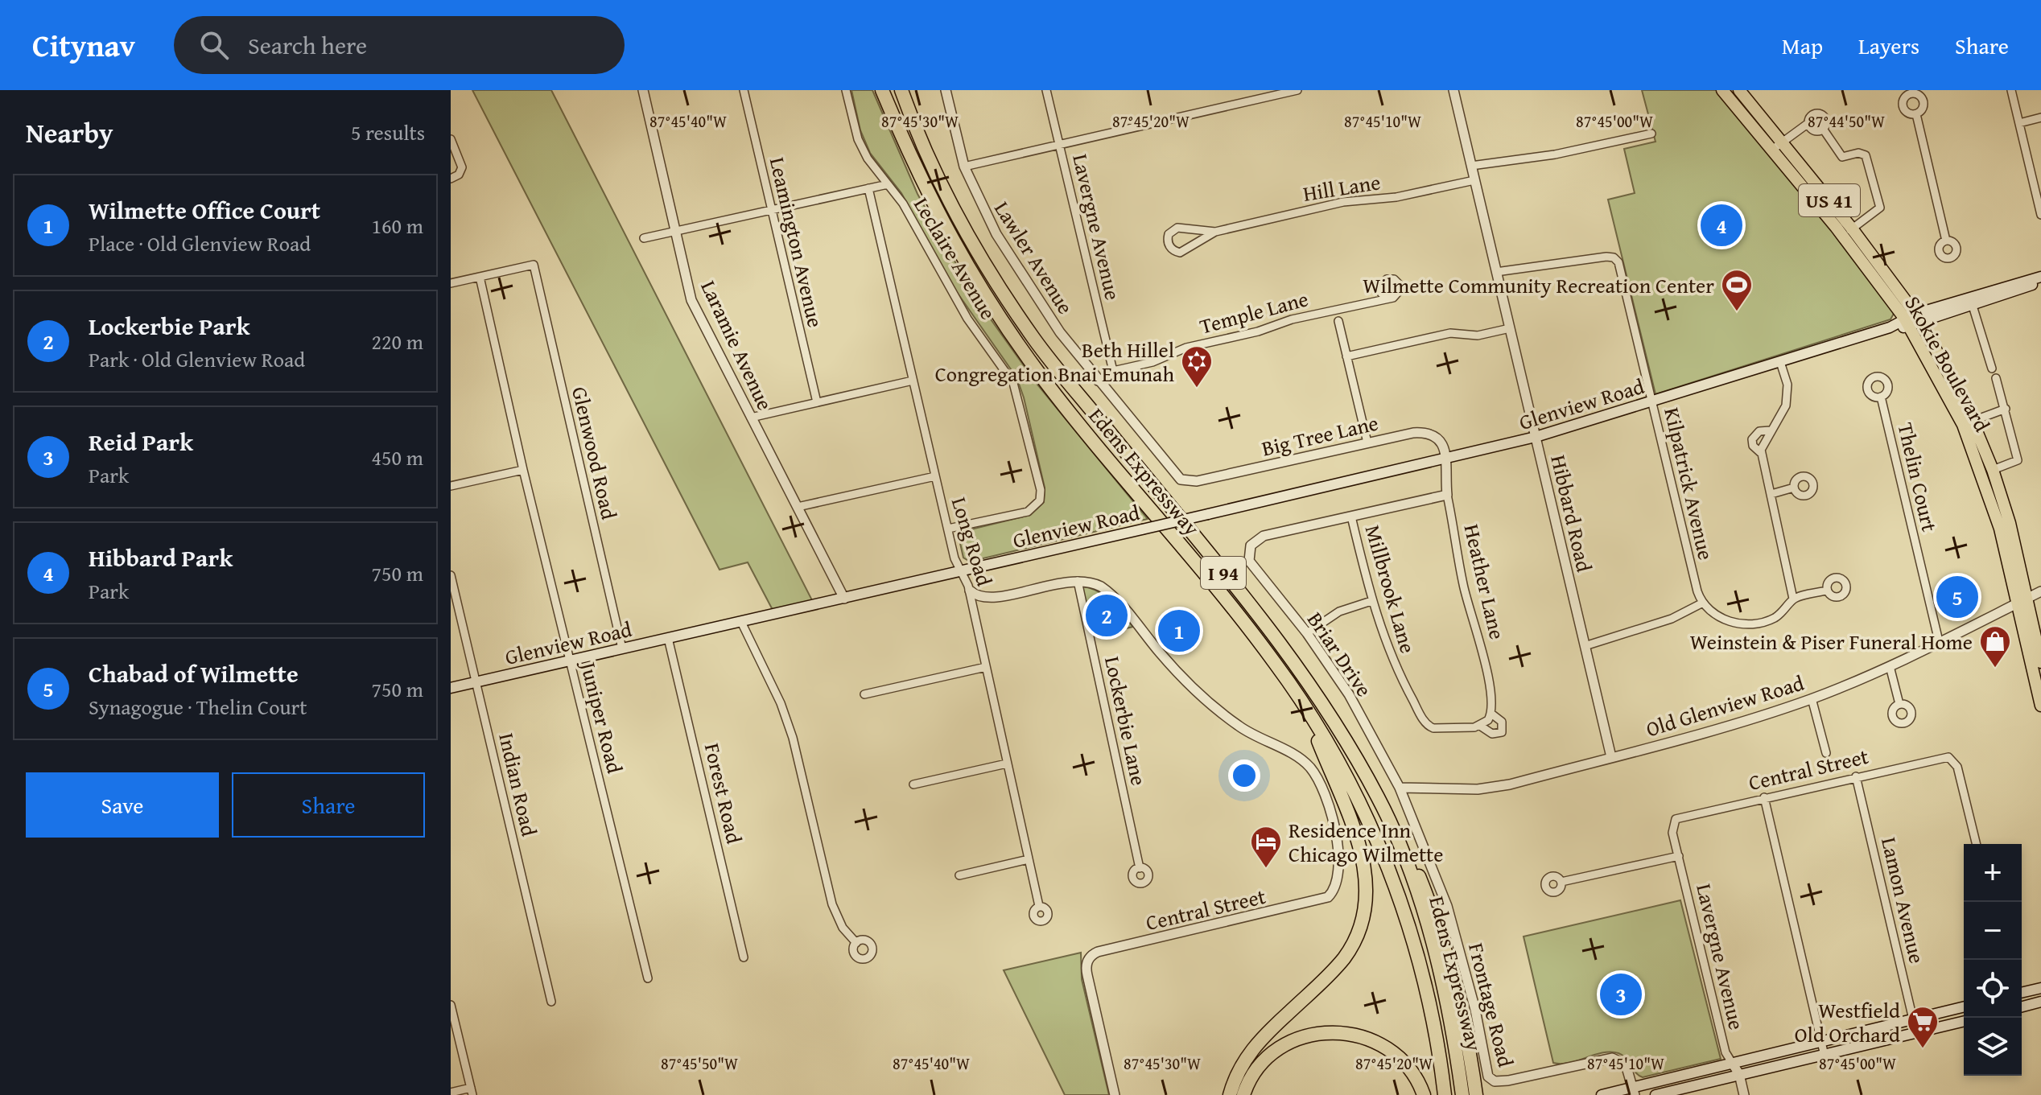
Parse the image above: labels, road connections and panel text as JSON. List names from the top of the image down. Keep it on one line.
{"streets":{"highway":["Edens Expressway","I 94"],"main road":["US 41","Skokie Boulevard","Glenview Road"],"street":["Hill Lane","Lavergne Avenue","Leamington Avenue","Lawler Avenue","Leclaire Avenue","Temple Lane","Laramie Avenue","Big Tree Lane","Glenwood Road","Thelin Court","Kilpatrick Avenue","Hibbard Road","Long Road","Heather Lane","Millbrook Lane","Briar Drive","Old Glenview Road","Juniper Road","Lockerbie Lane","Central Street","Indian Road","Forest Road","Lamon Avenue","Frontage Road"]},"crossings":[["Hill Lane","Hibbard Road"],["Lavergne Avenue","Temple Lane"],["Lavergne Avenue","Central Street"],["Lawler Avenue","Temple Lane"],["Lawler Avenue","Big Tree Lane"],["Leclaire Avenue","Long Road"],["Laramie Avenue","Glenview Road"],["Skokie Boulevard","Glenview Road"],["Skokie Boulevard","Old Glenview Road"],["Glenview Road","Big Tree Lane"],["Glenview Road","Glenwood Road"],["Glenview Road","Kilpatrick Avenue"],["Glenview Road","Hibbard Road"],["Glenview Road","Long Road"],["Glenview Road","Juniper Road"],["Glenview Road","Indian Road"],["Glenview Road","Forest Road"],["Glenwood Road","Juniper Road"],["Thelin Court","Old Glenview Road"],["Kilpatrick Avenue","Hibbard Road"],["Hibbard Road","Old Glenview Road"],["Heather Lane","Millbrook Lane"],["Millbrook Lane","Briar Drive"],["Briar Drive","Old Glenview Road"],["Briar Drive","Frontage Road"],["Old Glenview Road","Frontage Road"],["Lockerbie Lane","Central Street"],["Central Street","Lamon Avenue"]],"places":{"sports":["Wilmette Community Recreation Center"],"synagogue":["Beth Hillel Congregation Bnai Emunah"],"shop":["Weinstein & Piser Funeral Home"],"hotel":["Residence Inn Chicago Wilmette"],"supermarket":["Westfield Old Orchard"]},"page":{"header":"Citynav","search":"Search here","nav":["Map","Layers","Share"],"heading":["Nearby","5 results"],"list":[{"mark":"1","name":"Wilmette Office Court","note":"Place · Old Glenview Road","value":"160 m"},{"mark":"2","name":"Lockerbie Park","note":"Park · Old Glenview Road","value":"220 m"},{"mark":"3","name":"Reid Park","note":"Park","value":"450 m"},{"mark":"4","name":"Hibbard Park","note":"Park","value":"750 m"},{"mark":"5","name":"Chabad of Wilmette","note":"Synagogue · Thelin Court","value":"750 m"}],"pins":["4","5","2","1","3"],"buttons":["Save","Share"],"map_buttons":["+","−"]},"coordinates":["87°45'40\"W","87°45'30\"W","87°45'20\"W","87°45'10\"W","87°45'00\"W","87°44'50\"W","87°45'50\"W"]}
